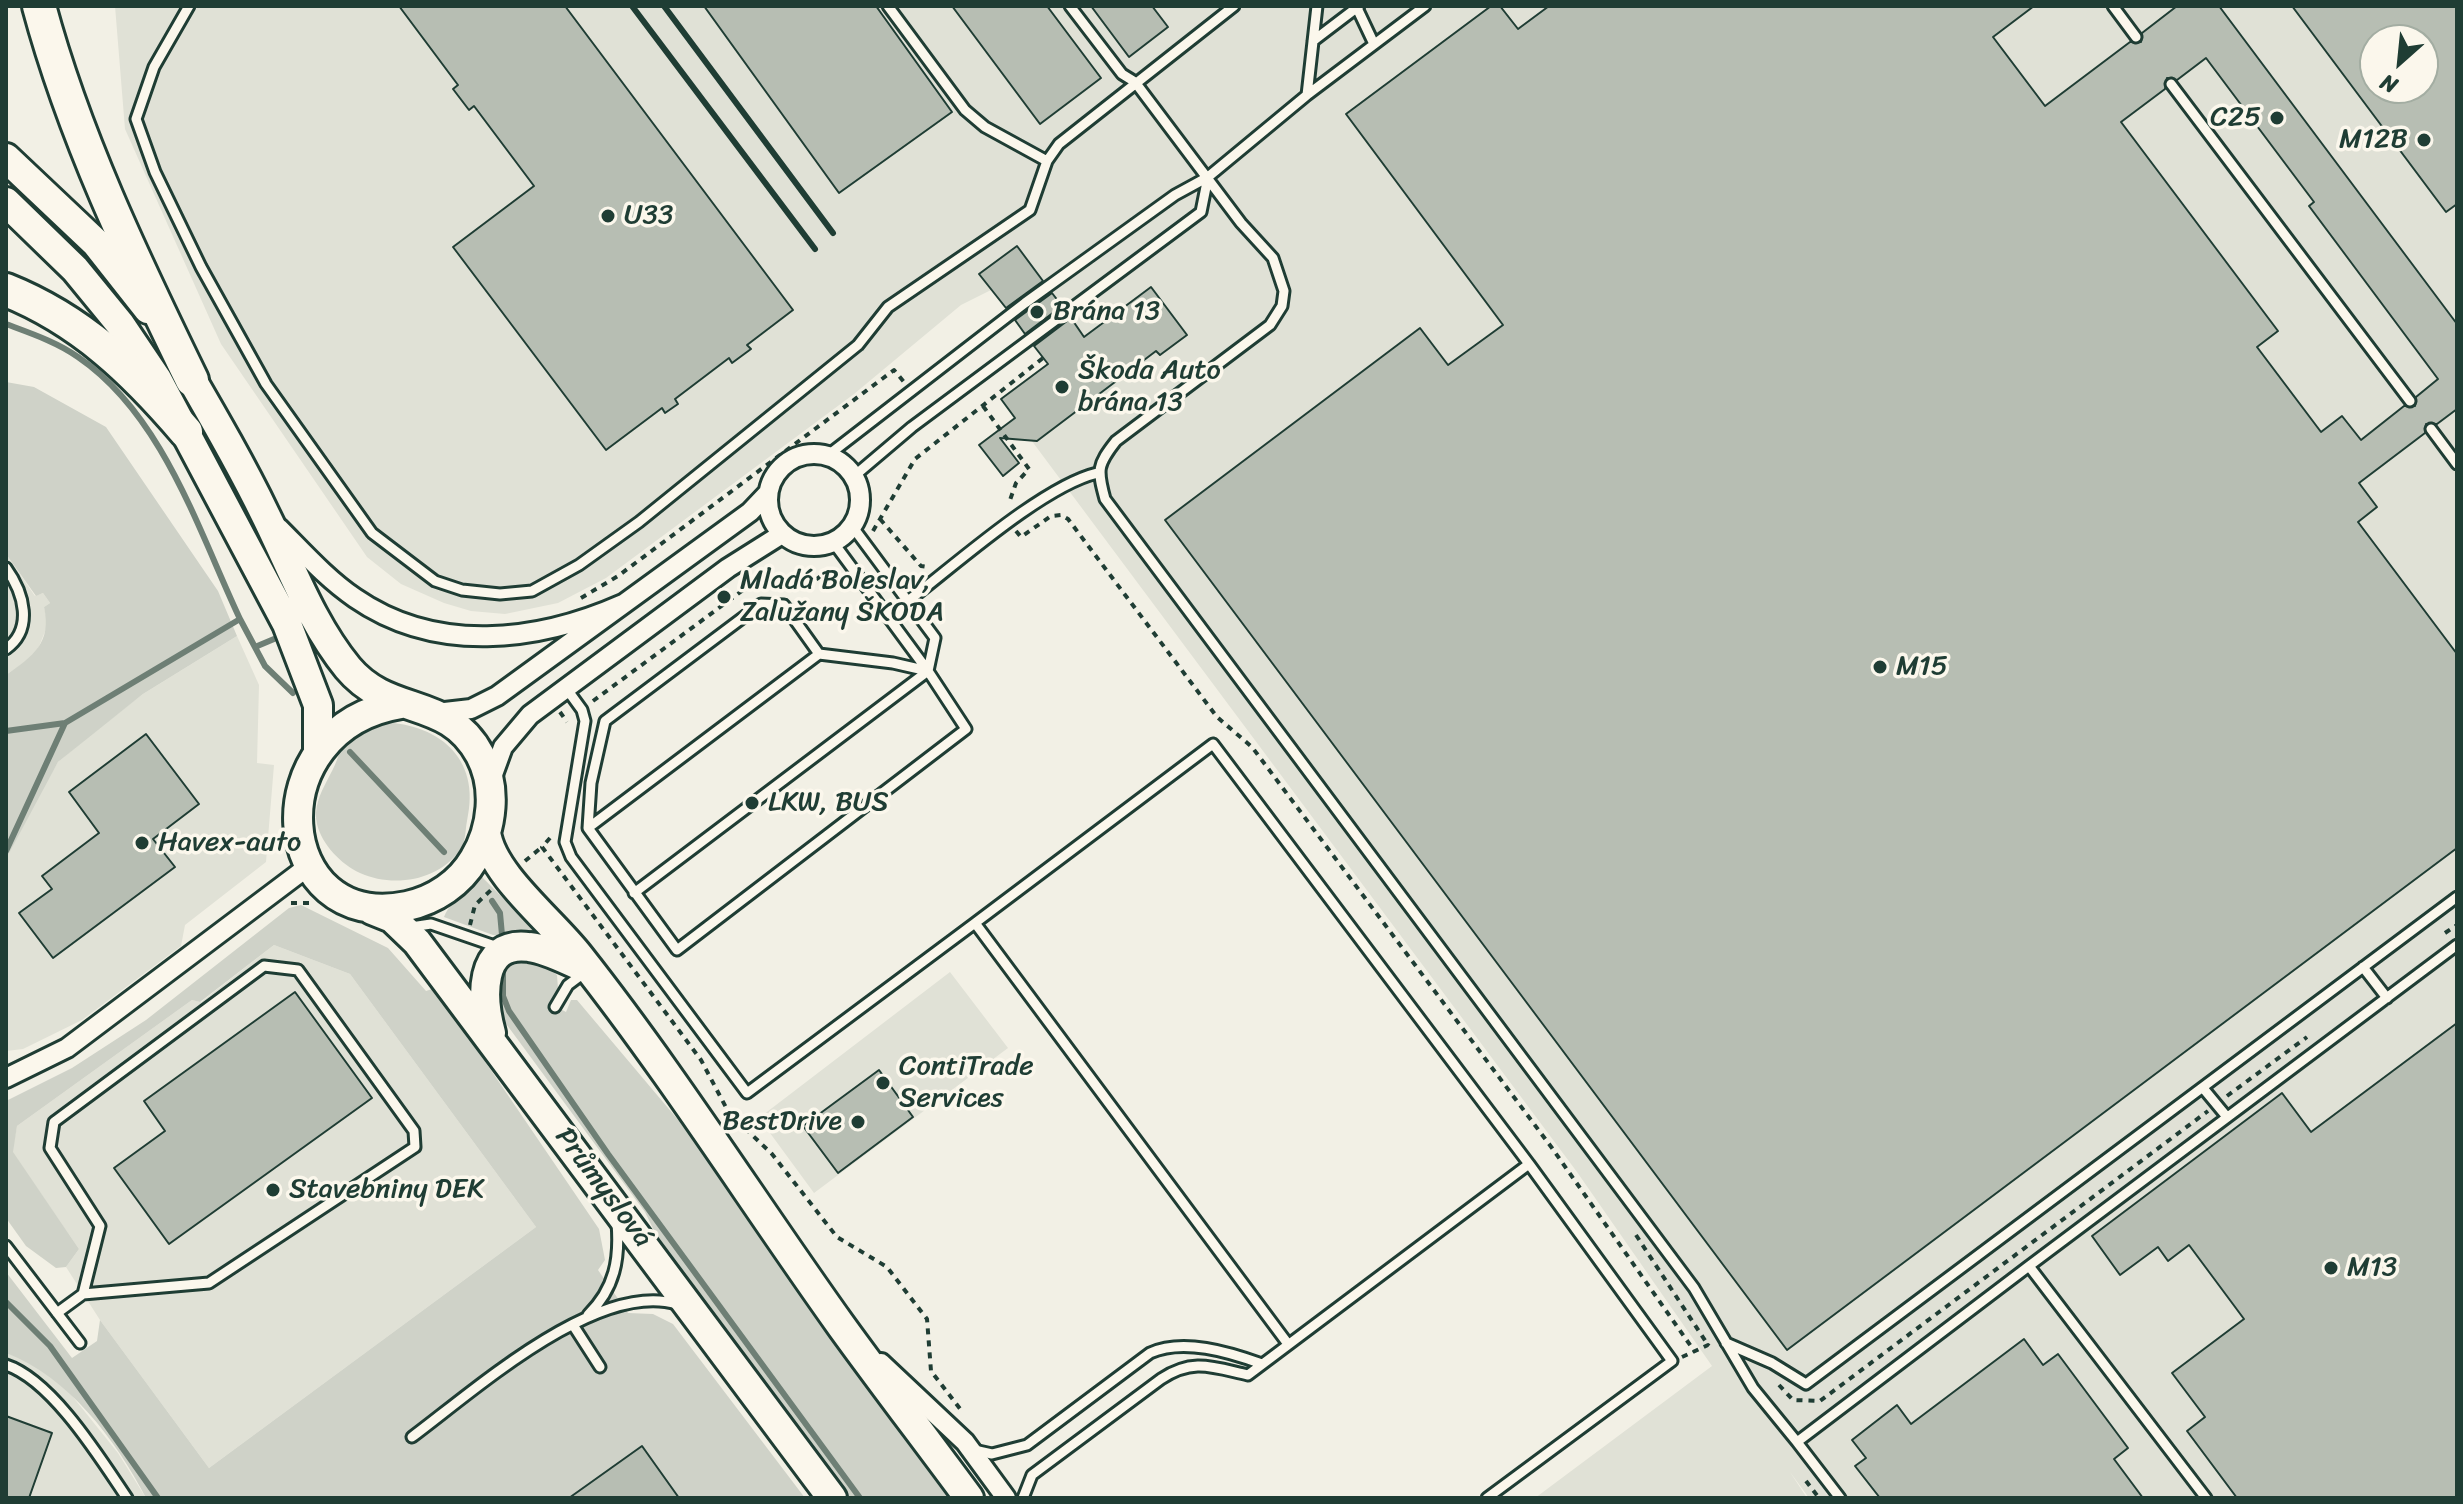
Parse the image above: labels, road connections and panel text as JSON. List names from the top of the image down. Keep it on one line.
{"streets":{"main road":["Průmyslová"]},"places":["C25","M12B","U33","Brána 13","Škoda Auto brána 13","Mladá Boleslav, Zalužany ŠKODA","M15","LKW, BUS","Havex-auto","ContiTrade Services","BestDrive","Stavebniny DEK","M13"],"north":"bottom left"}
